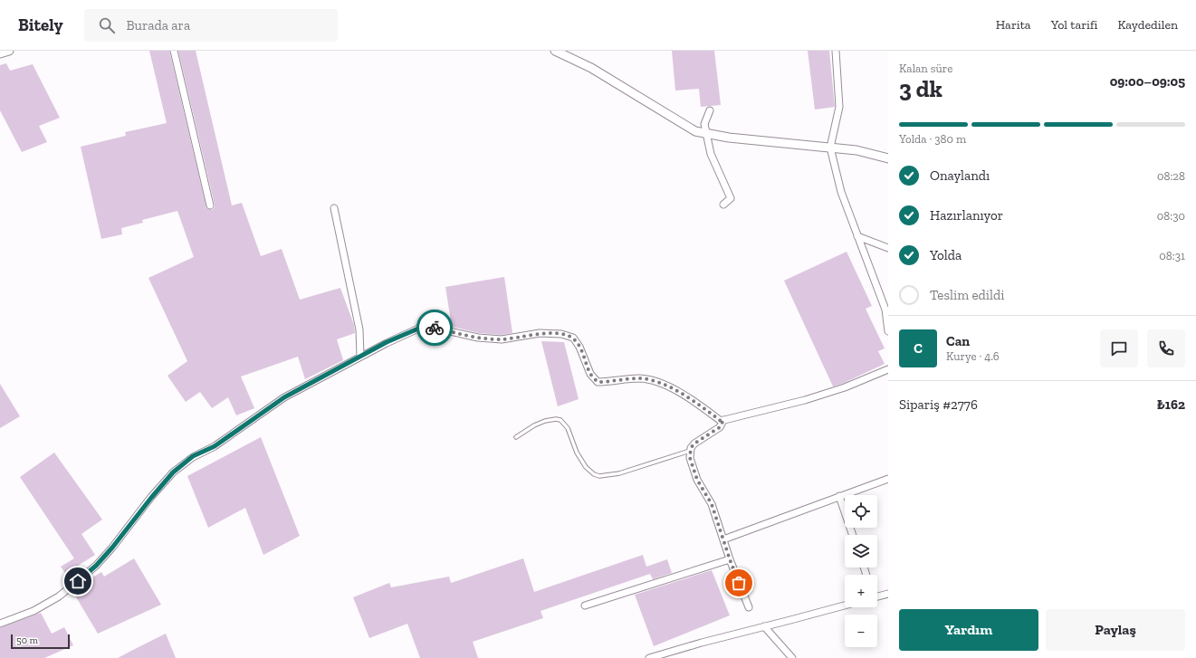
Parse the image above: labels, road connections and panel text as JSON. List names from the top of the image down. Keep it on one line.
{"scale_bar":"50 m","page":{"header":"Bitely","search":"Burada ara","nav":["Harita","Yol tarifi","Kaydedilen"],"heading":["3 dk","Kalan süre","09:00–09:05"],"panel":["Can","Kurye · 4.6","Sipariş #2776","₺162"],"bar":"Yolda · 380 m","list":[["Onaylandı","08:28"],["Hazırlanıyor","08:30"],["Yolda","08:31"],"Teslim edildi"],"round":"C","map_buttons":["+","−"],"buttons":["Yardım","Paylaş"],"scale":"50 m"}}
